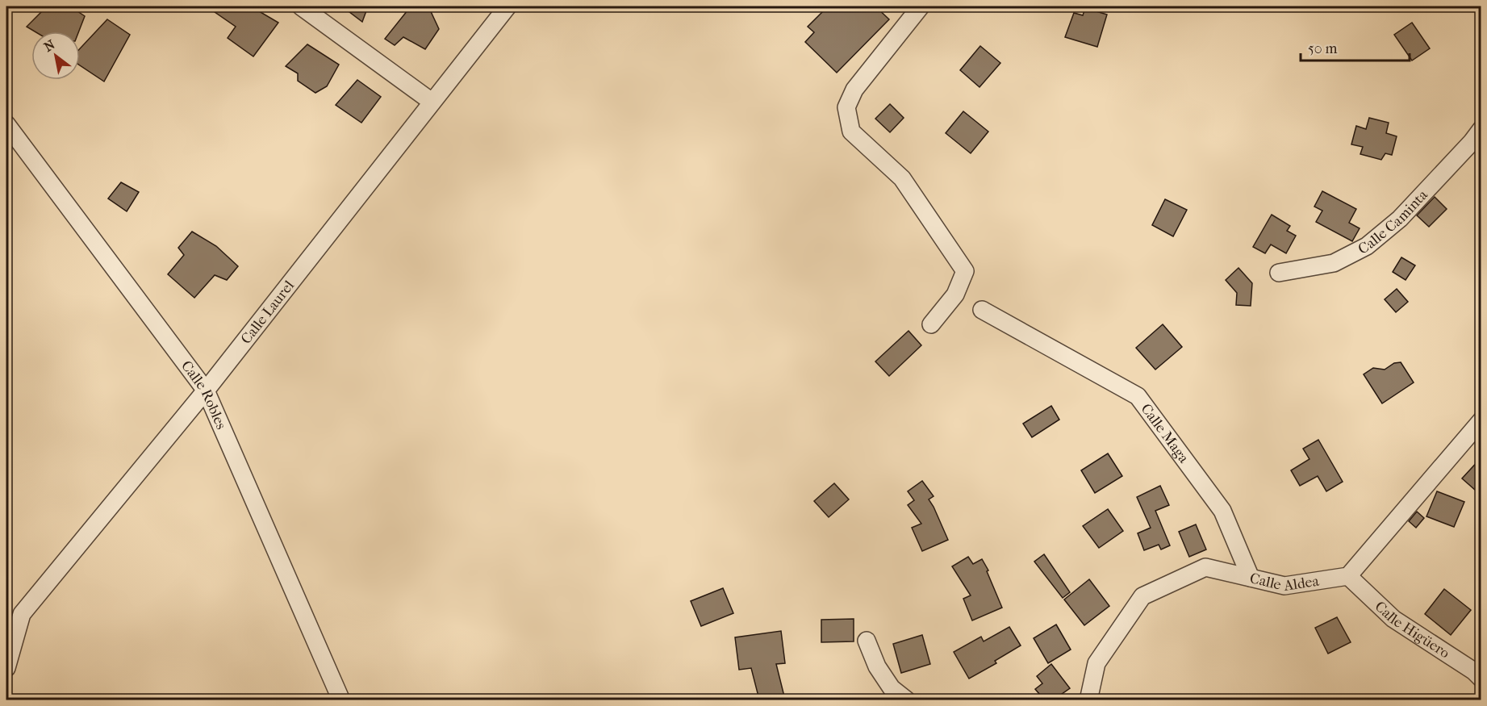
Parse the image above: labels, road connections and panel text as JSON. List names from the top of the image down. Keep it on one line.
{"streets":{"street":["Calle Caminta","Calle Laurel","Calle Robles","Calle Maga","Calle Aldea","Calle Higüero"]},"crossings":[["Calle Laurel","Calle Robles"],["Calle Maga","Calle Aldea"],["Calle Aldea","Calle Higüero"]],"scale_bar":"50 m","north":"top left"}
